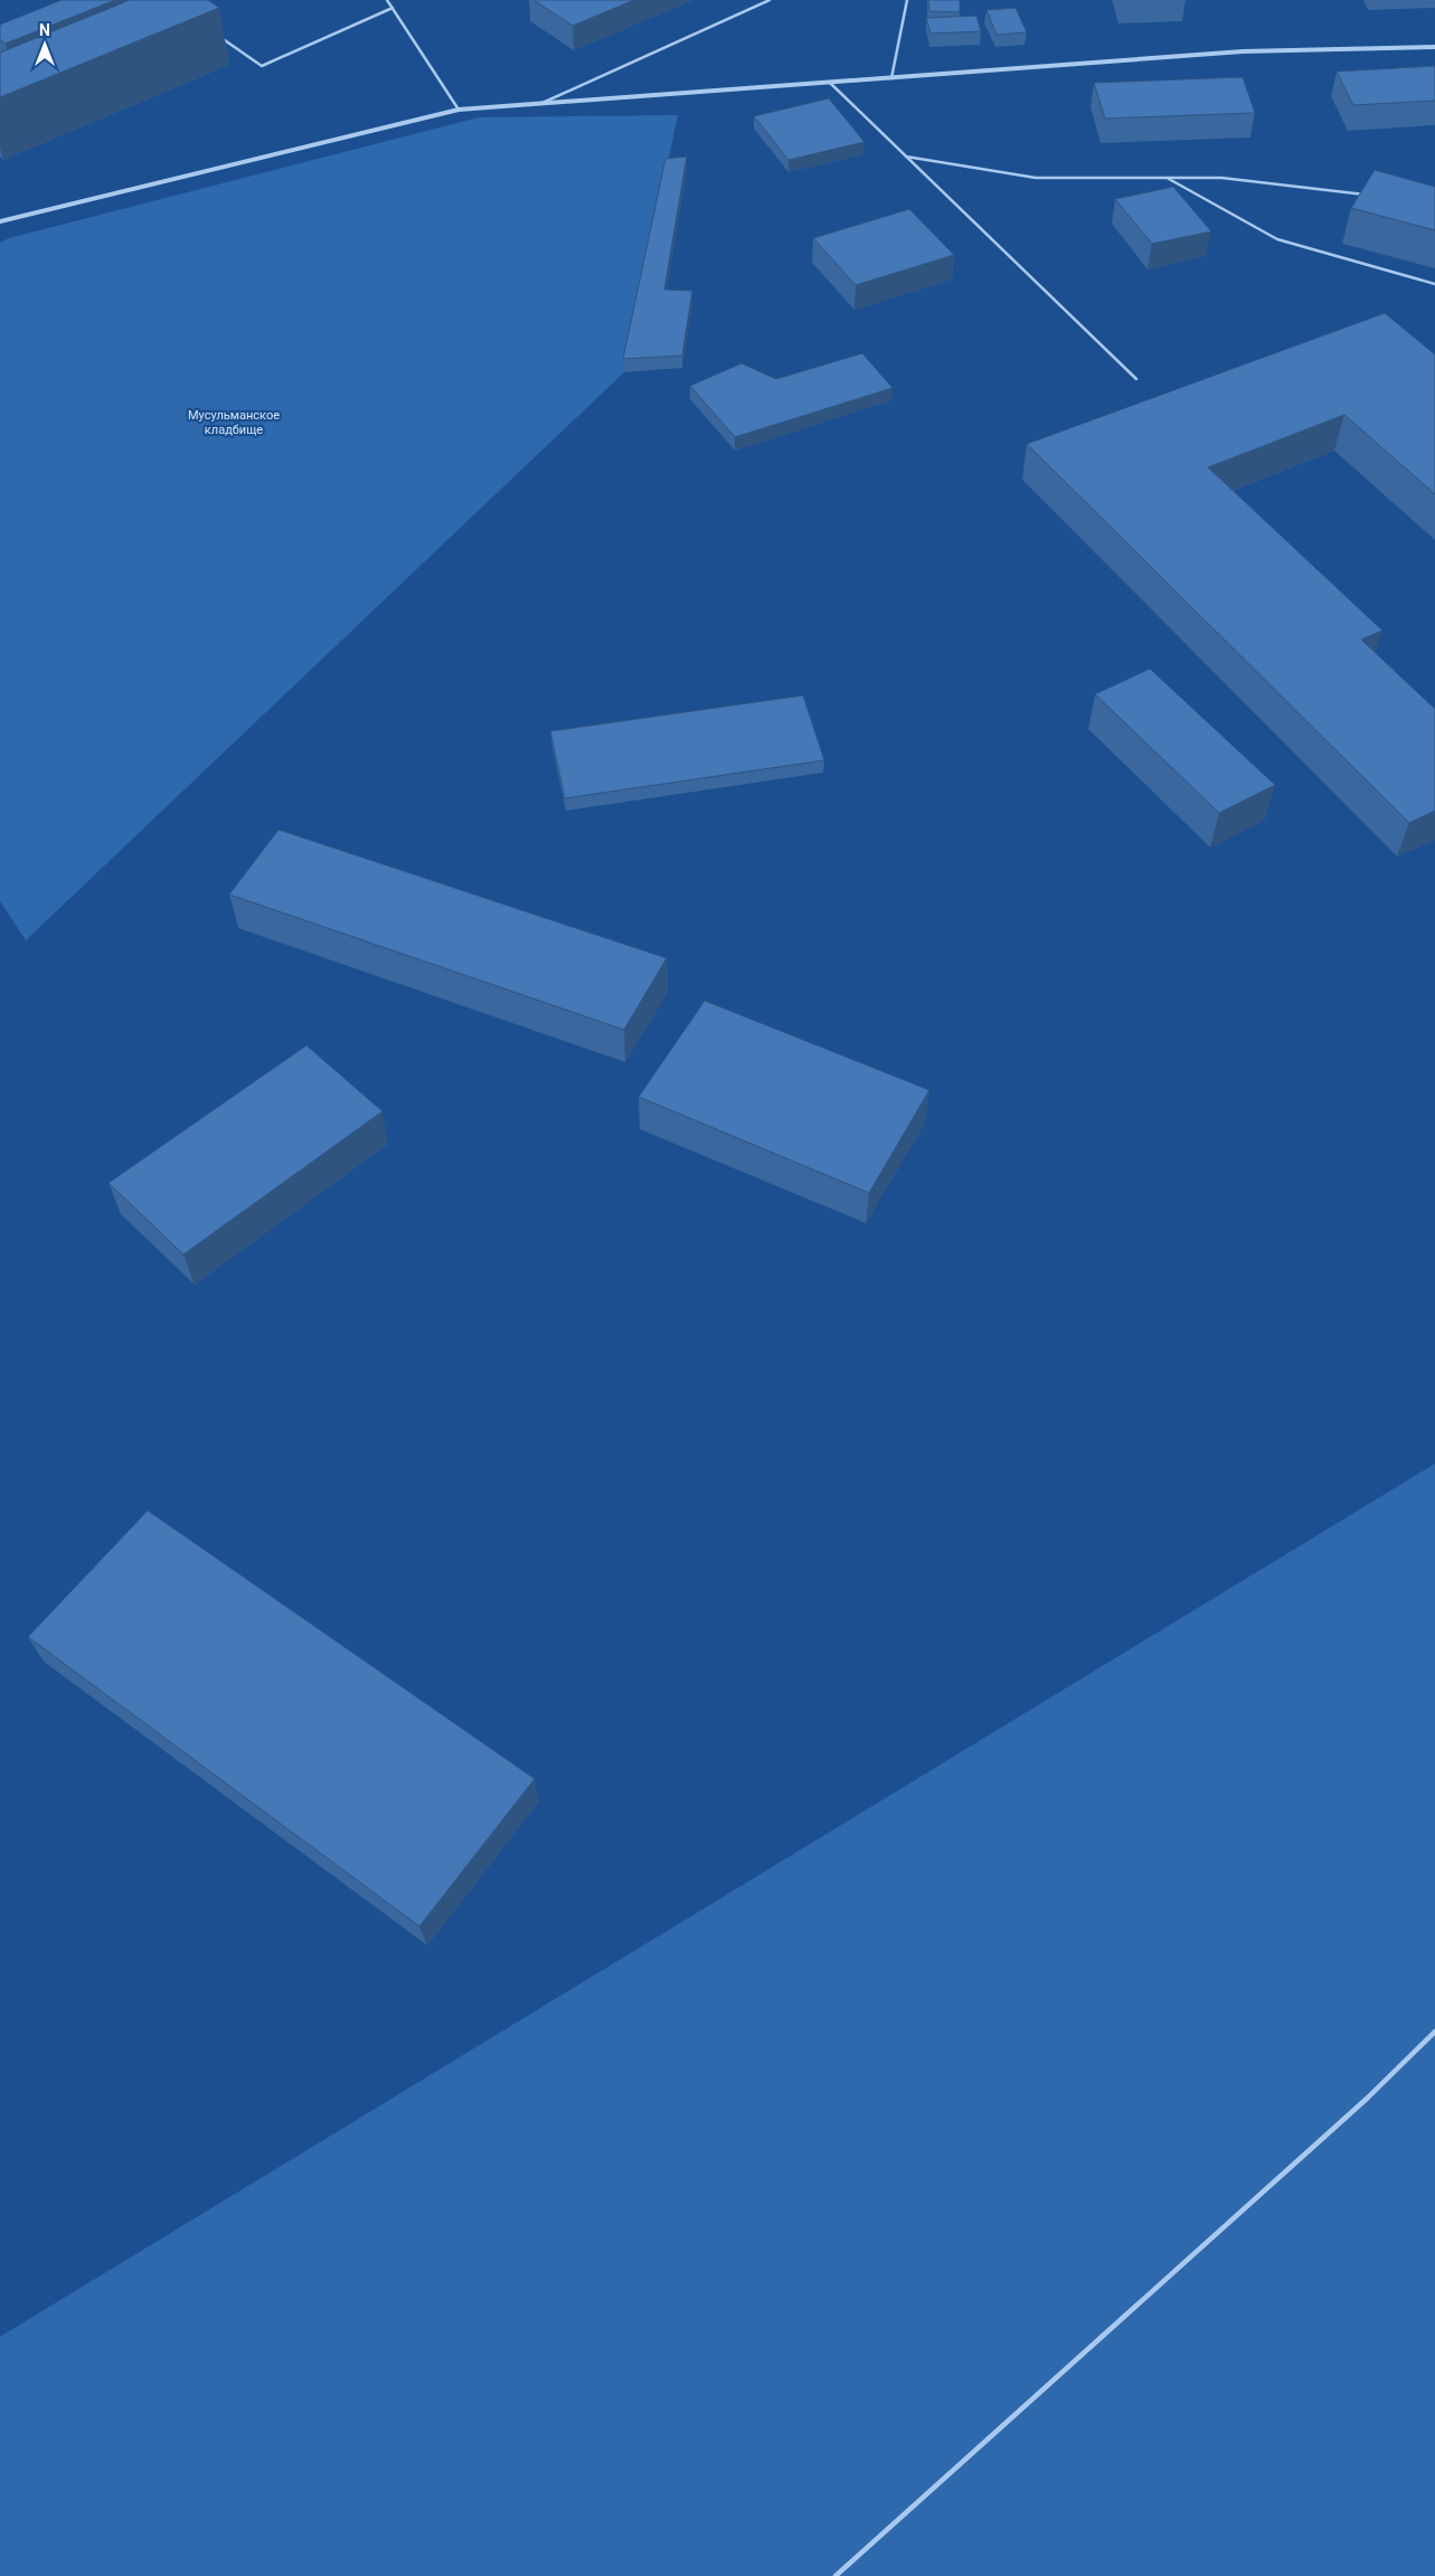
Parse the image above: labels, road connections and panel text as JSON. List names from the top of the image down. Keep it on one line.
{"parks":["Мусульманское кладбище"],"north":"top"}
